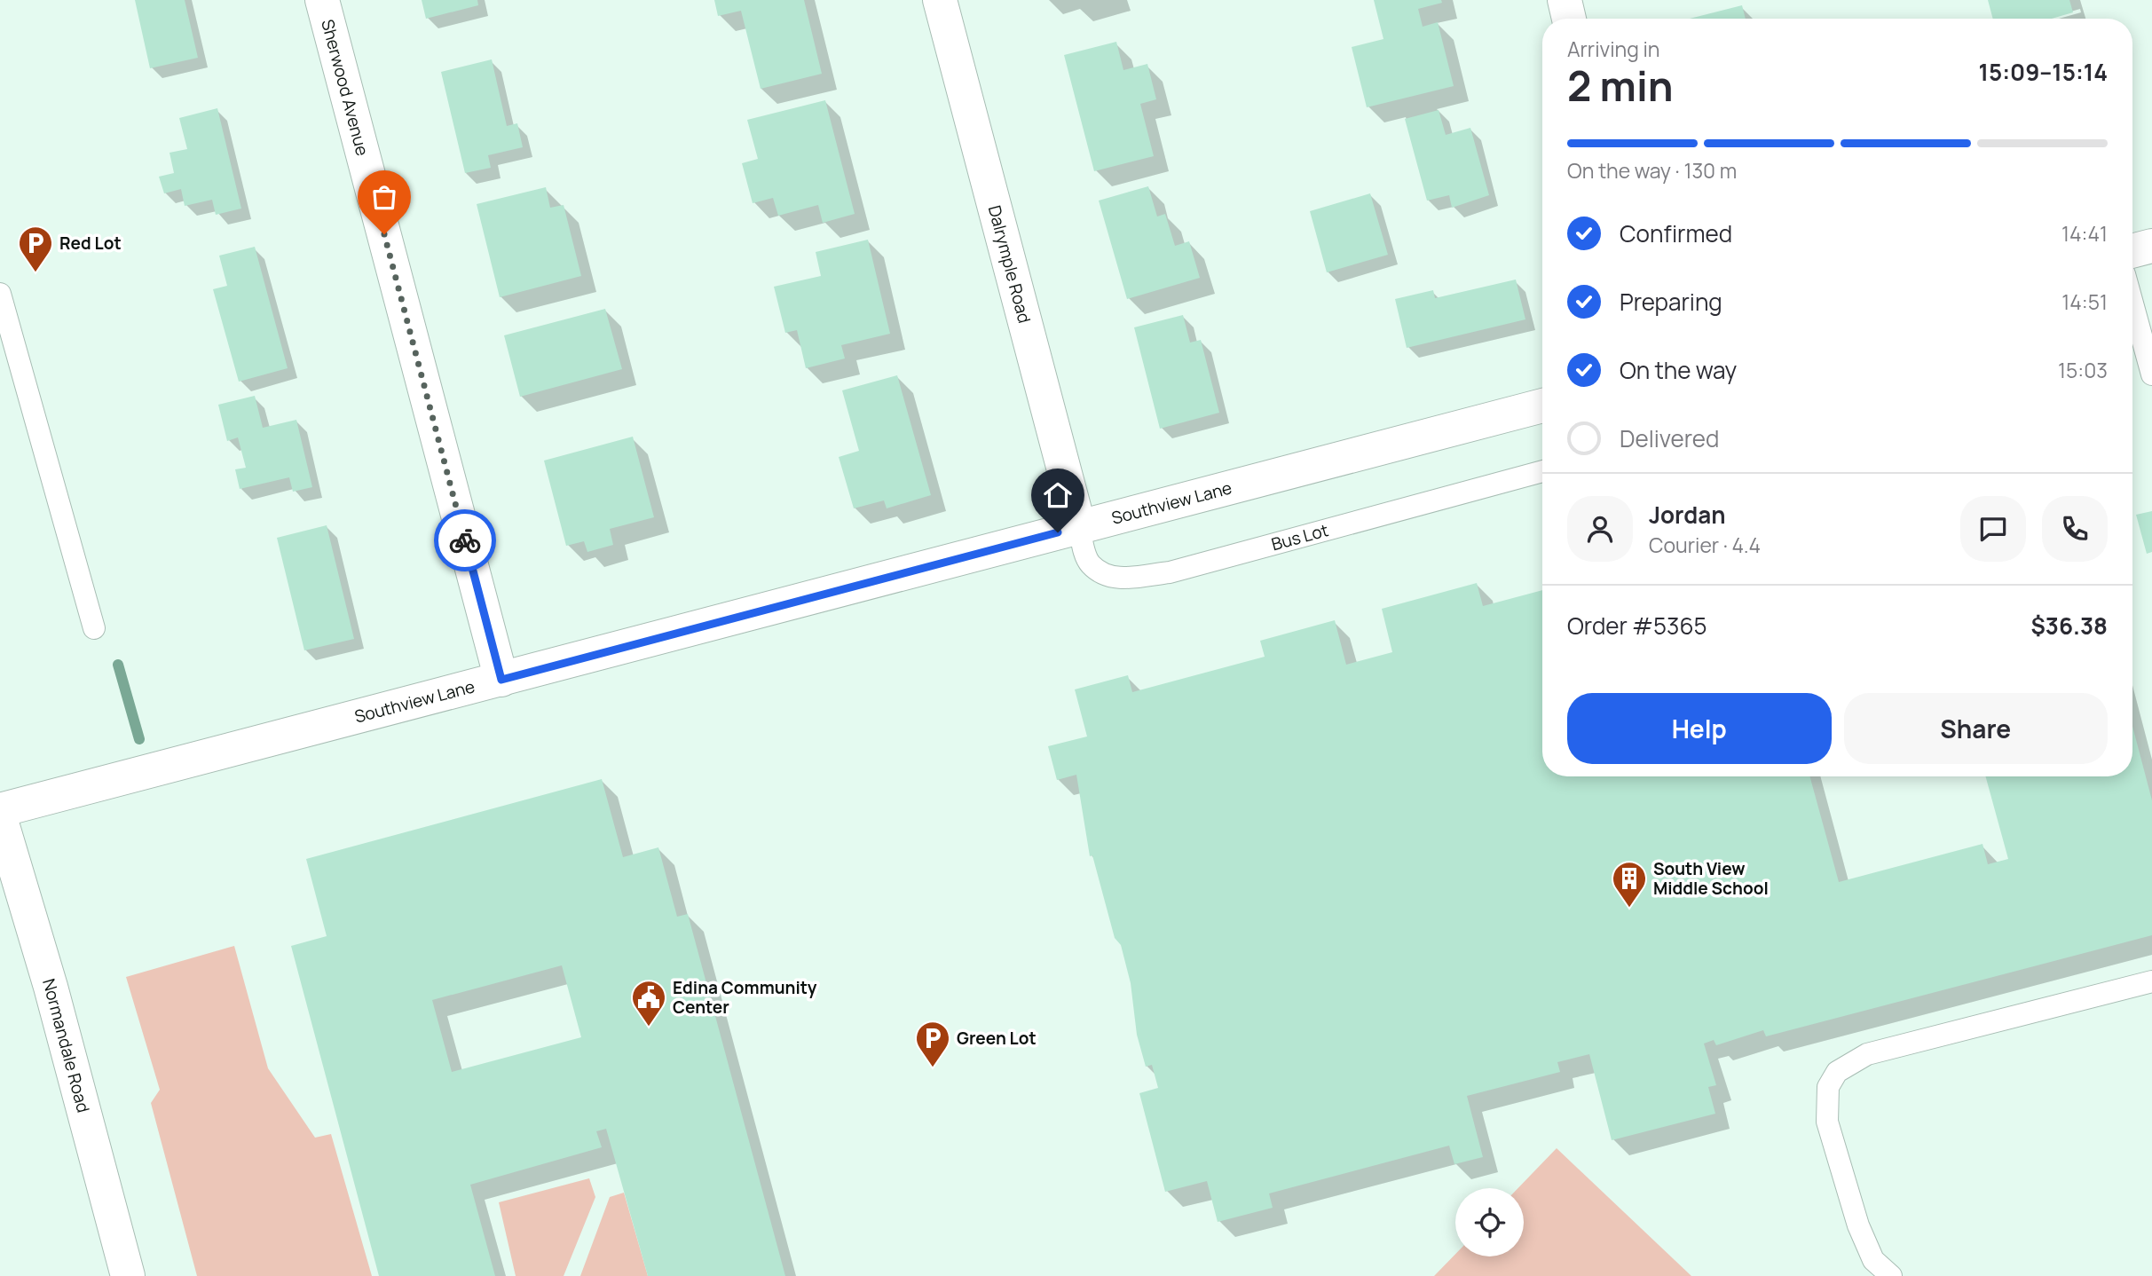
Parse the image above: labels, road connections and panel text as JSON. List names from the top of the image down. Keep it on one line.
{"streets":{"street":["Sherwood Avenue","Dalrymple Road","Southview Lane","Normandale Road"],"lane":["Bus Lot"]},"crossings":[["Sherwood Avenue","Southview Lane"],["Dalrymple Road","Southview Lane"],["Dalrymple Road","Bus Lot"],["Southview Lane","Bus Lot"]],"places":{"parking":["Red Lot","Green Lot"],"building":["South View Middle School"],"public building":["Edina Community Center"]},"page":{"heading":["2 min","Arriving in","15:09–15:14"],"panel":["Jordan","Courier · 4.4","Order #5365","$36.38"],"bar":"On the way · 130 m","list":[["Confirmed","14:41"],["Preparing","14:51"],["On the way","15:03"],"Delivered"],"buttons":["Help","Share"]}}
